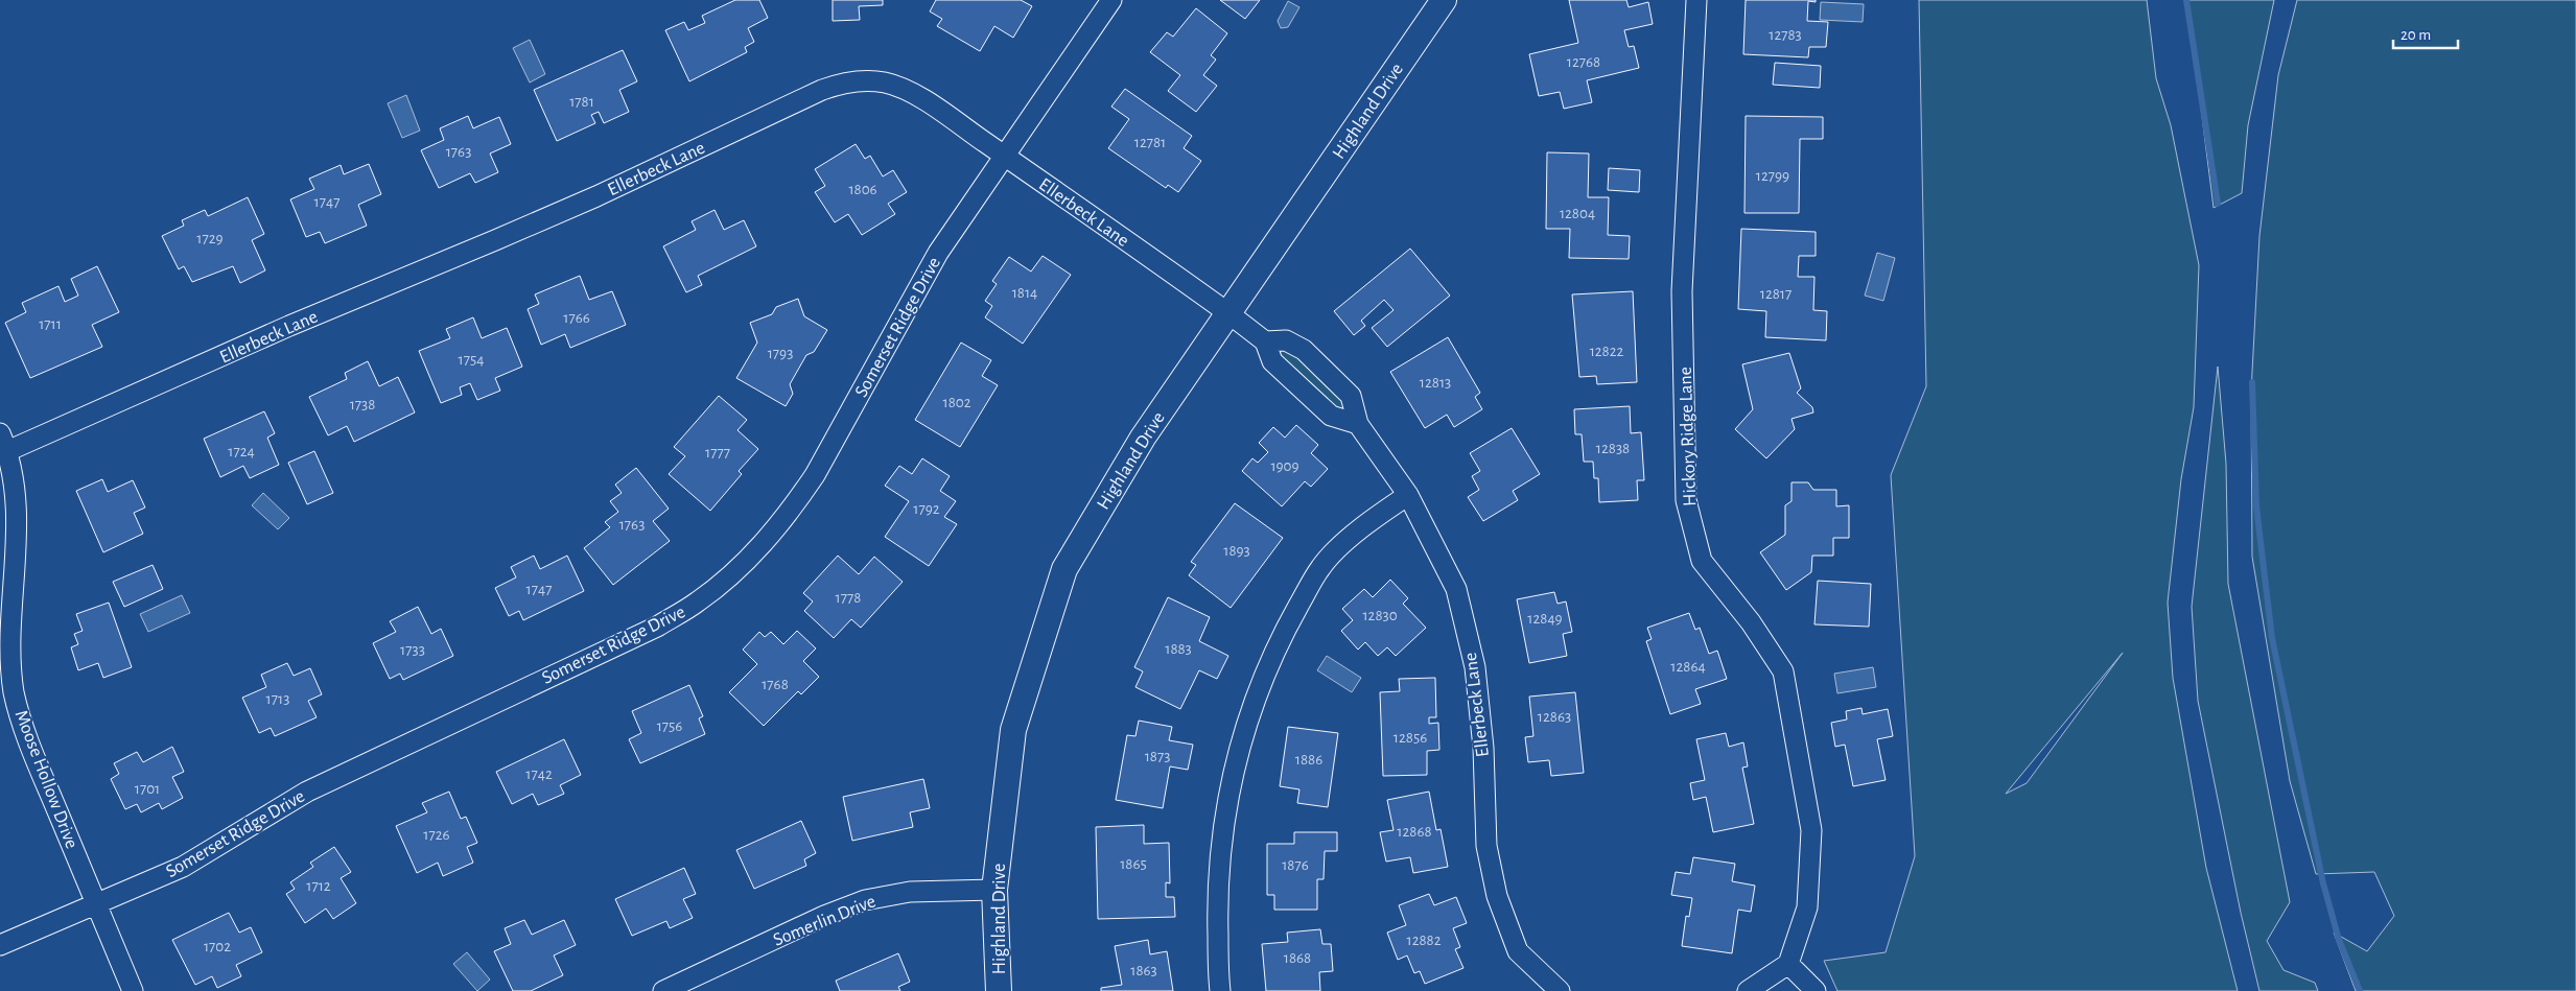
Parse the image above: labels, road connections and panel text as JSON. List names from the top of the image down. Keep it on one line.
{"streets":{"street":["Highland Drive","Ellerbeck Lane","Somerset Ridge Drive","Hickory Ridge Lane","Moose Hollow Drive","Somerlin Drive"]},"crossings":[["Highland Drive","Ellerbeck Lane"],["Highland Drive","Somerlin Drive"],["Ellerbeck Lane","Somerset Ridge Drive"],["Ellerbeck Lane","Moose Hollow Drive"],["Somerset Ridge Drive","Moose Hollow Drive"]],"house_numbers":["12783","12768","1781","12781","1763","12799","1806","1747","12804","1729","1814","12817","1766","1711","12822","1793","1754","12813","1802","1738","12838","1724","1777","1909","1792","1763","1893","1747","1778","12830","12849","1883","1733","12864","1768","1713","12863","1756","12856","1873","1886","1742","1701","12868","1726","1865","1876","1712","12882","1702","1868","1863"],"scale_bar":"20 m"}
